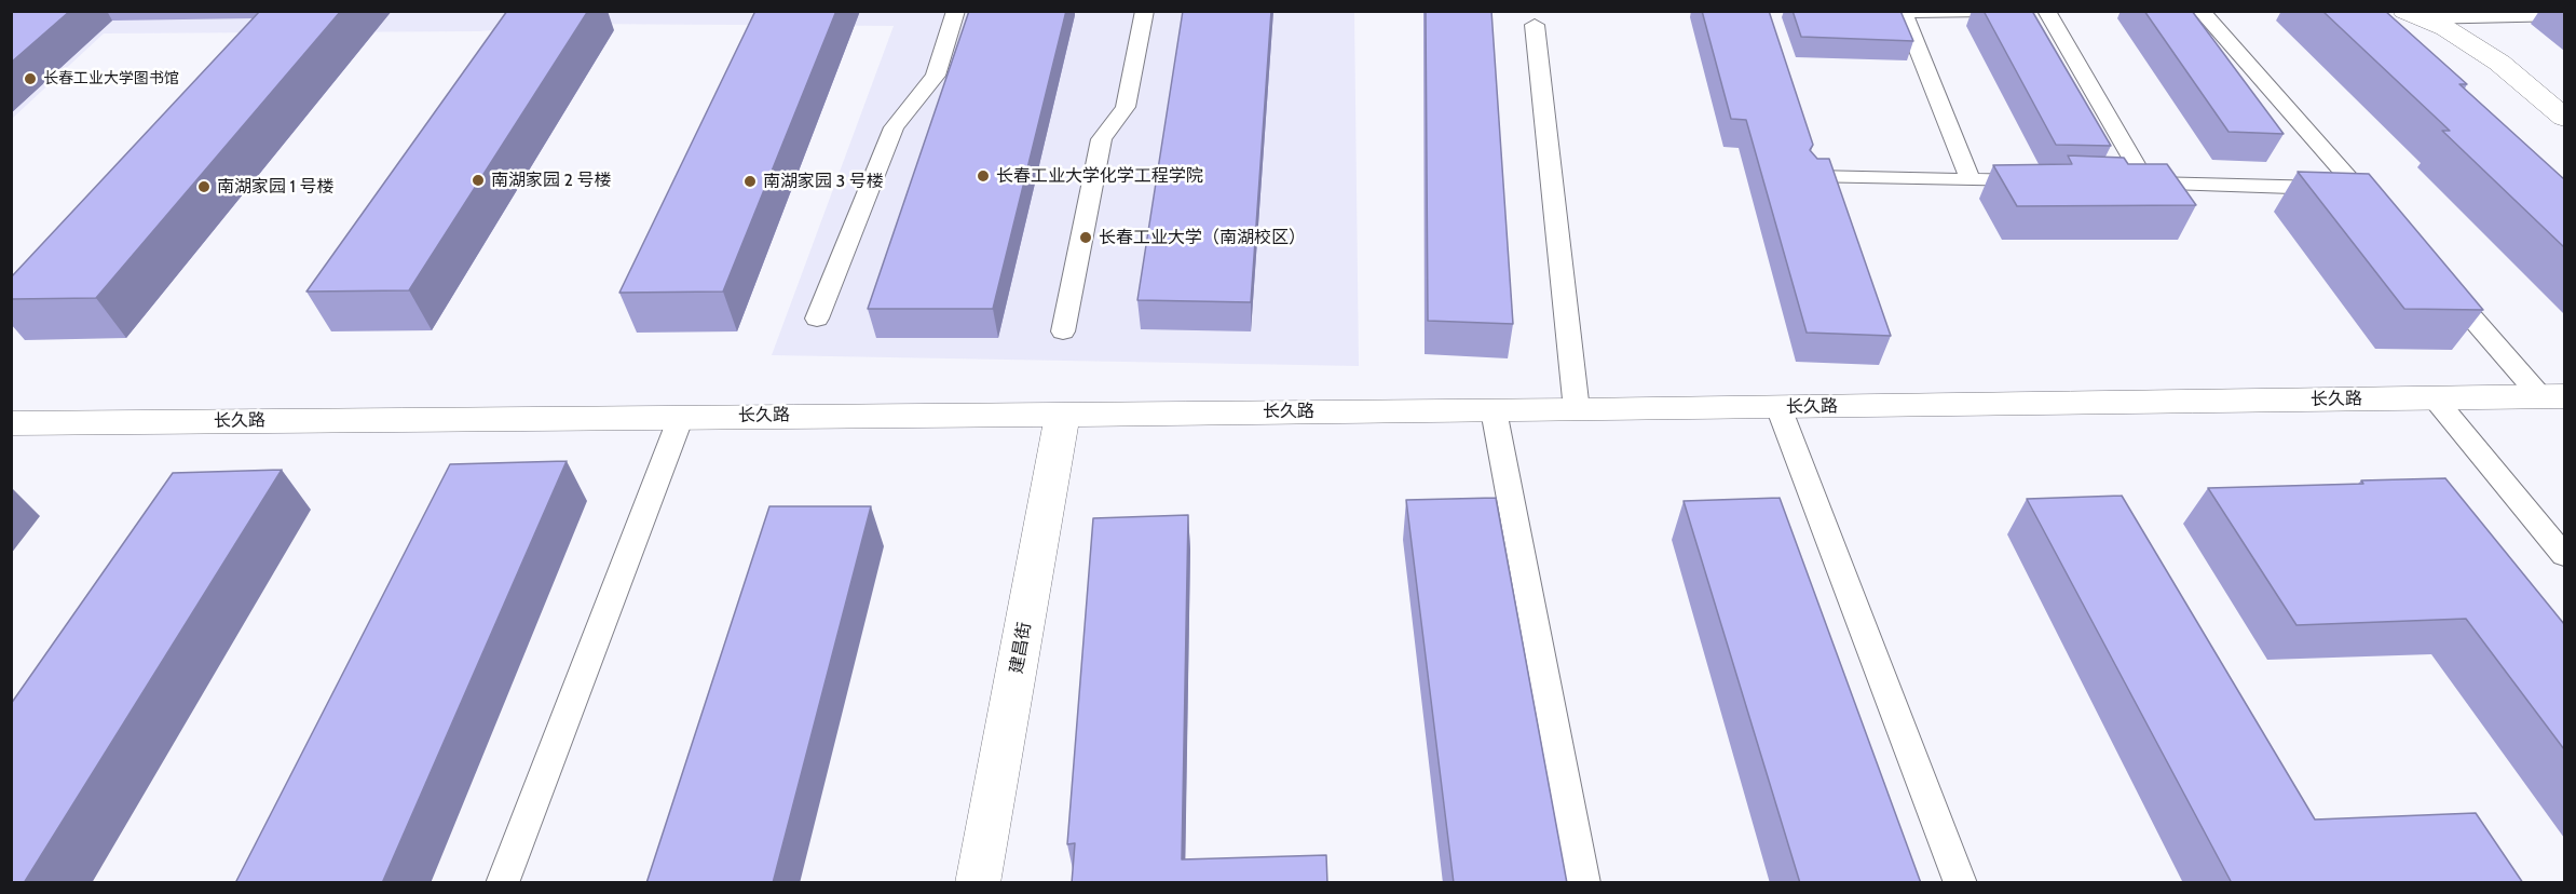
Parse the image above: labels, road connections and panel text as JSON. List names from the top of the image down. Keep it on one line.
{"streets":{"street":["长久路","建昌街"]},"crossings":[["长久路","建昌街"]],"places":["长春工业大学图书馆","长春工业大学化学工程学院","南湖家园 2 号楼","南湖家园 3 号楼","南湖家园 1 号楼","长春工业大学（南湖校区）"]}
